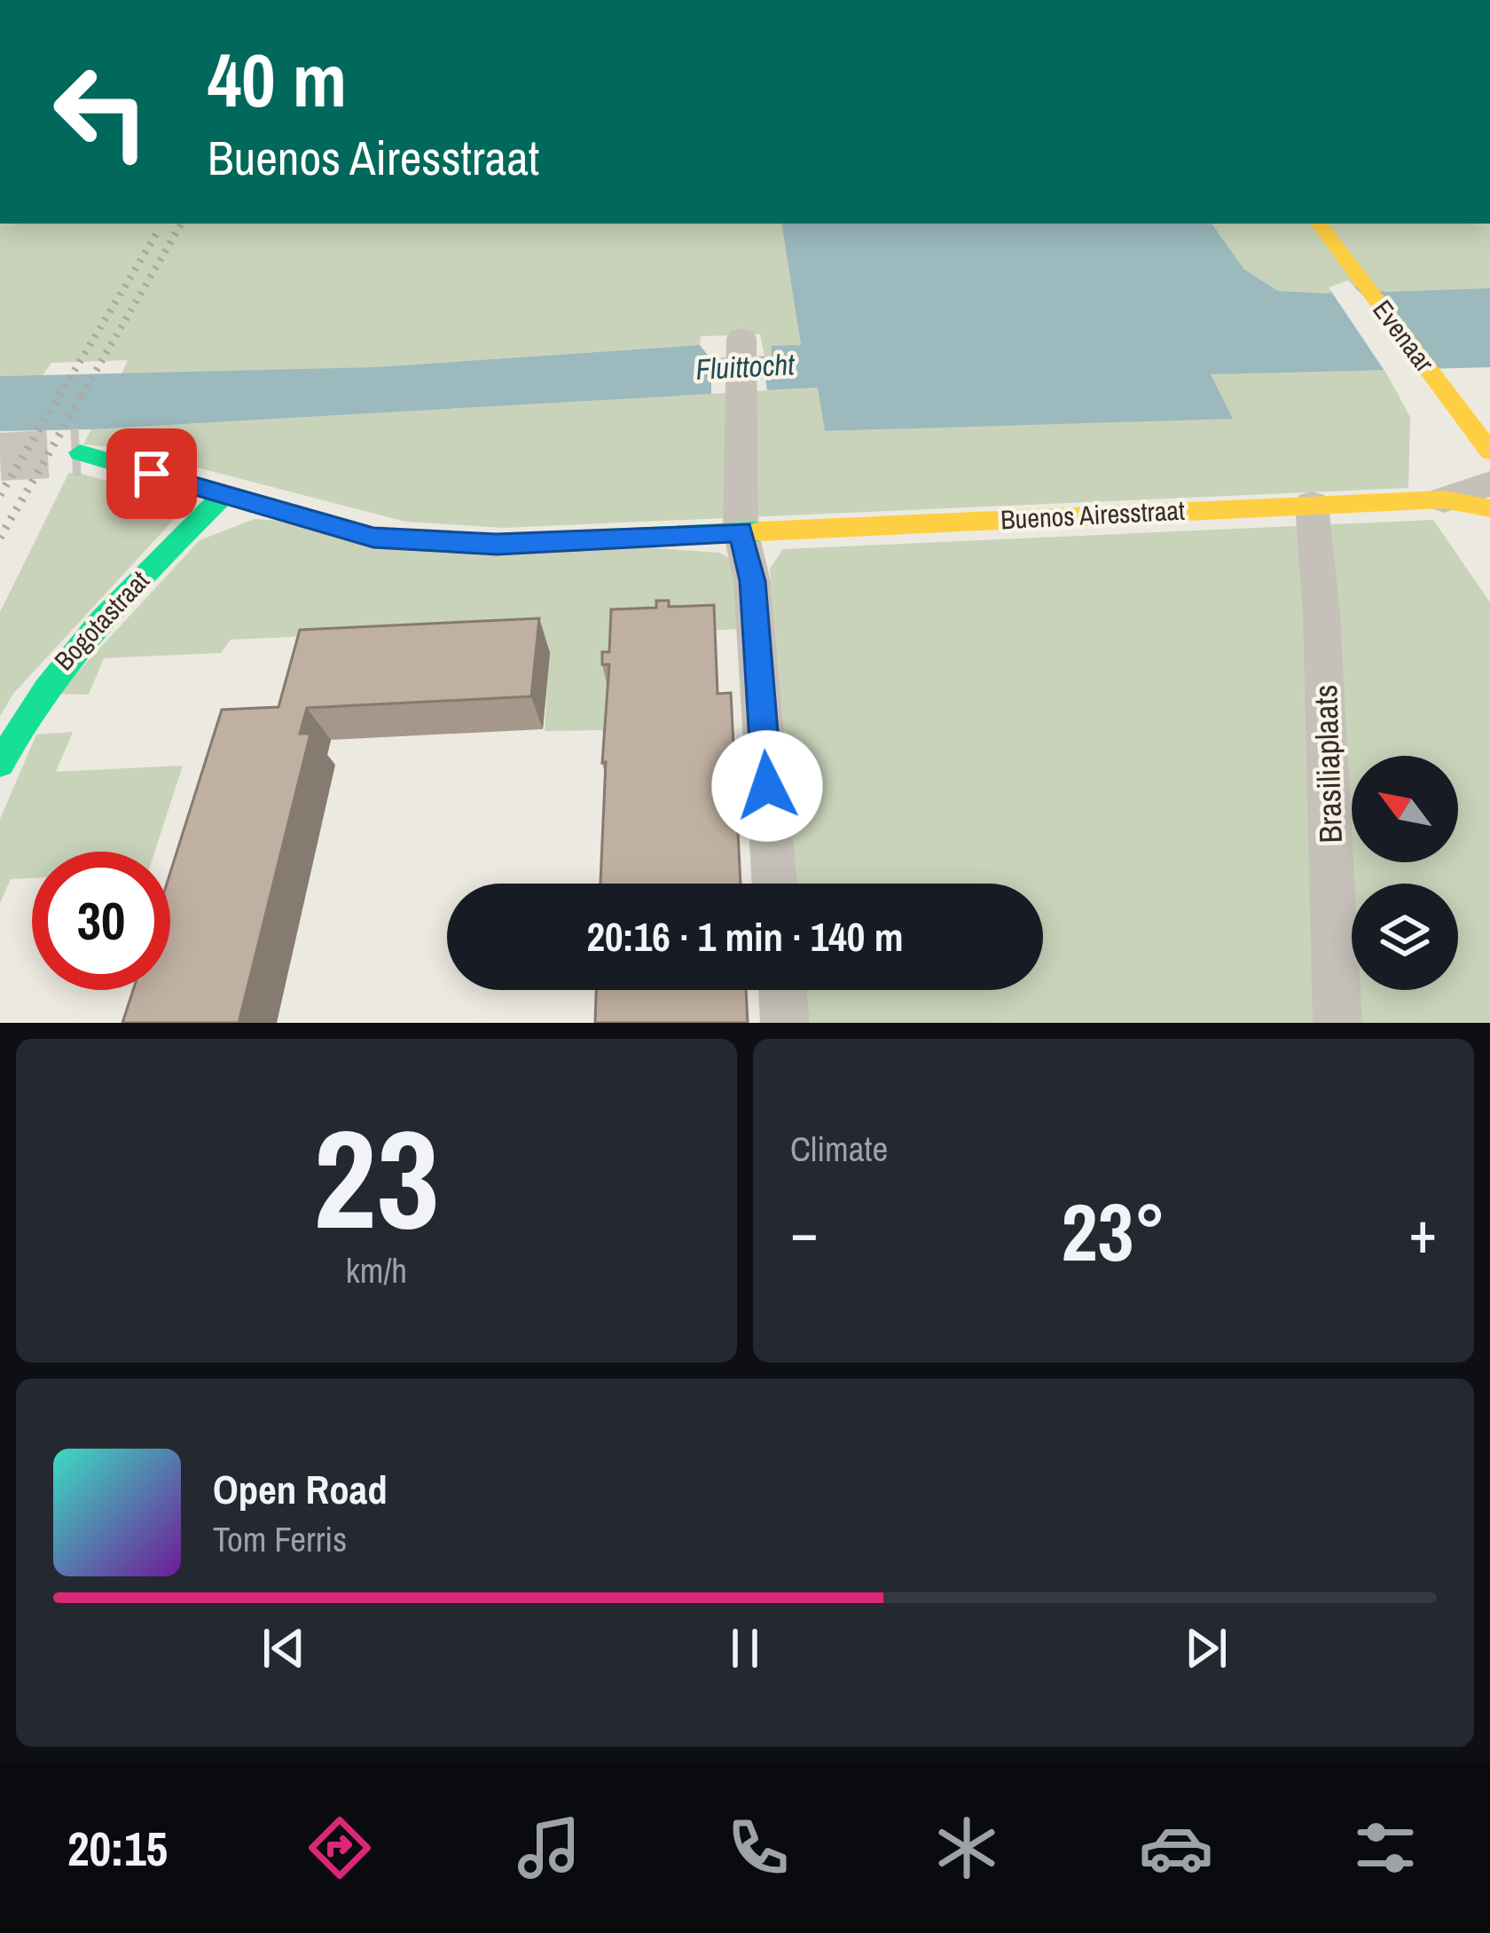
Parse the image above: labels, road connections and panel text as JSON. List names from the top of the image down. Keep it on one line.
{"streets":{"street":["Evenaar","Buenos Airesstraat","Bogotastraat","Brasiliaplaats"]},"crossings":[["Buenos Airesstraat","Bogotastraat"],["Buenos Airesstraat","Brasiliaplaats"]],"water":["Fluittocht"],"north":"top left","page":{"turn":["40 m","Buenos Airesstraat"],"limit":"30","trip":"20:16 · 1 min · 140 m","tile":[["23","km/h"],"Climate"],"heat":["−","23°","+"],"song":["Open Road","Tom Ferris"],"tabs":"20:15"}}
